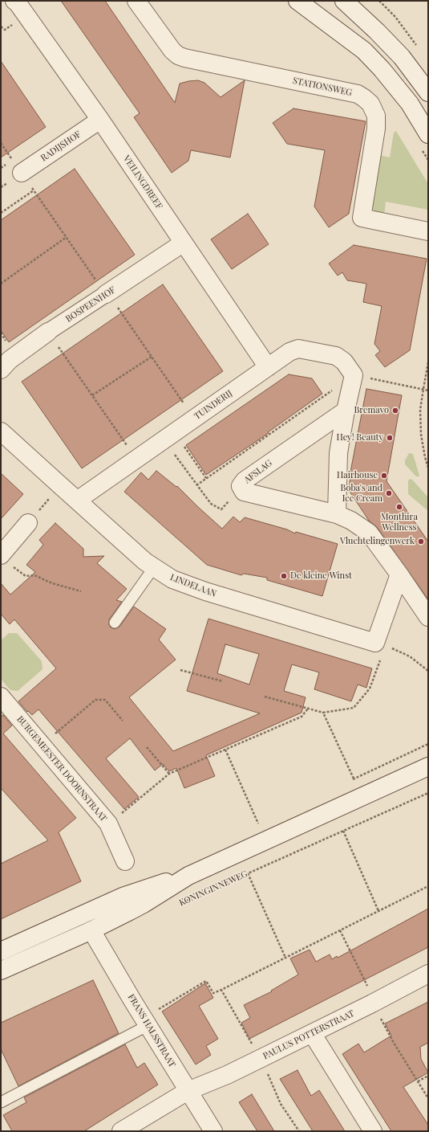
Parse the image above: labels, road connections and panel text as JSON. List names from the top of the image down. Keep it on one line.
{"streets":{"street":["STATIONSWEG","RADIJSHOF","VEILINGDREEF","BOSPEENHOF","TUINDERIJ","AFSLAG","LINDELAAN","BURGEMEESTER DOORNSTRAAT","FRANS HALSSTRAAT","PAULUS POTTERSTRAAT"],"path":["KONINGINNEWEG"]},"crossings":[["RADIJSHOF","VEILINGDREEF"],["VEILINGDREEF","BOSPEENHOF"],["VEILINGDREEF","TUINDERIJ"],["TUINDERIJ","LINDELAAN"],["FRANS HALSSTRAAT","PAULUS POTTERSTRAAT"]],"places":["Bremavo","Hey! Beauty","Hairhouse","Boba's and Ice Cream","Monthira Wellness","Vluchtelingenwerk","De kleine Winst"]}
